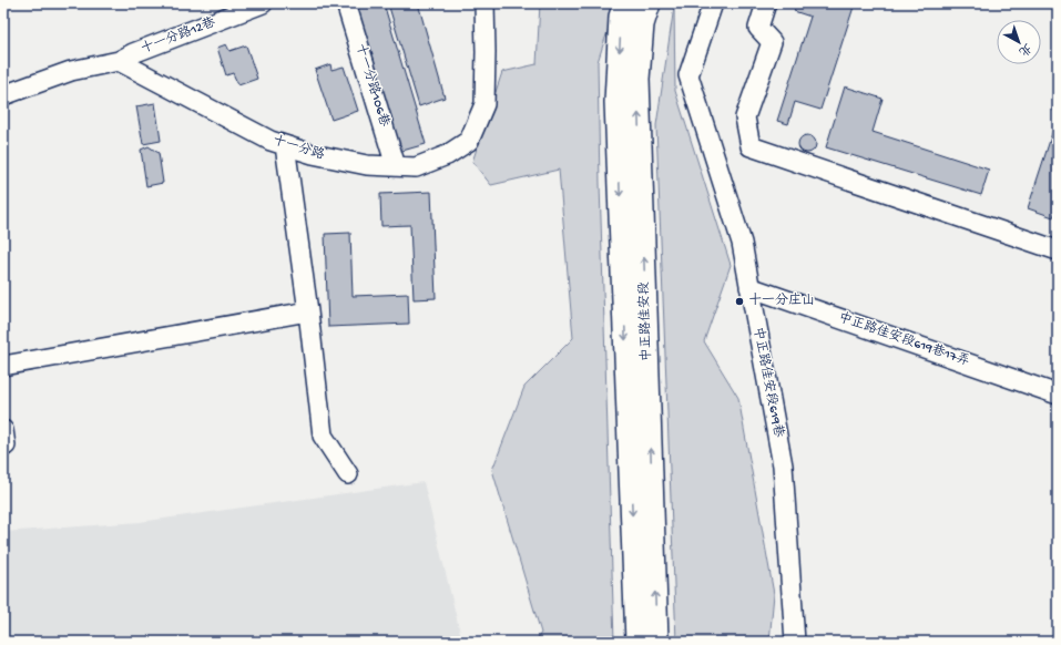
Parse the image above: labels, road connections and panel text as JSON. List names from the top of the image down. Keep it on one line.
{"streets":{"main road":["中正路佳安段"],"street":["十一分路12巷","十一分路106巷","十一分路","中正路佳安段619巷17弄","中正路佳安段619巷"]},"crossings":[["十一分路12巷","十一分路"],["十一分路106巷","十一分路"],["中正路佳安段619巷17弄","中正路佳安段619巷"]],"places":["十一分庄山"],"north":"bottom right"}
